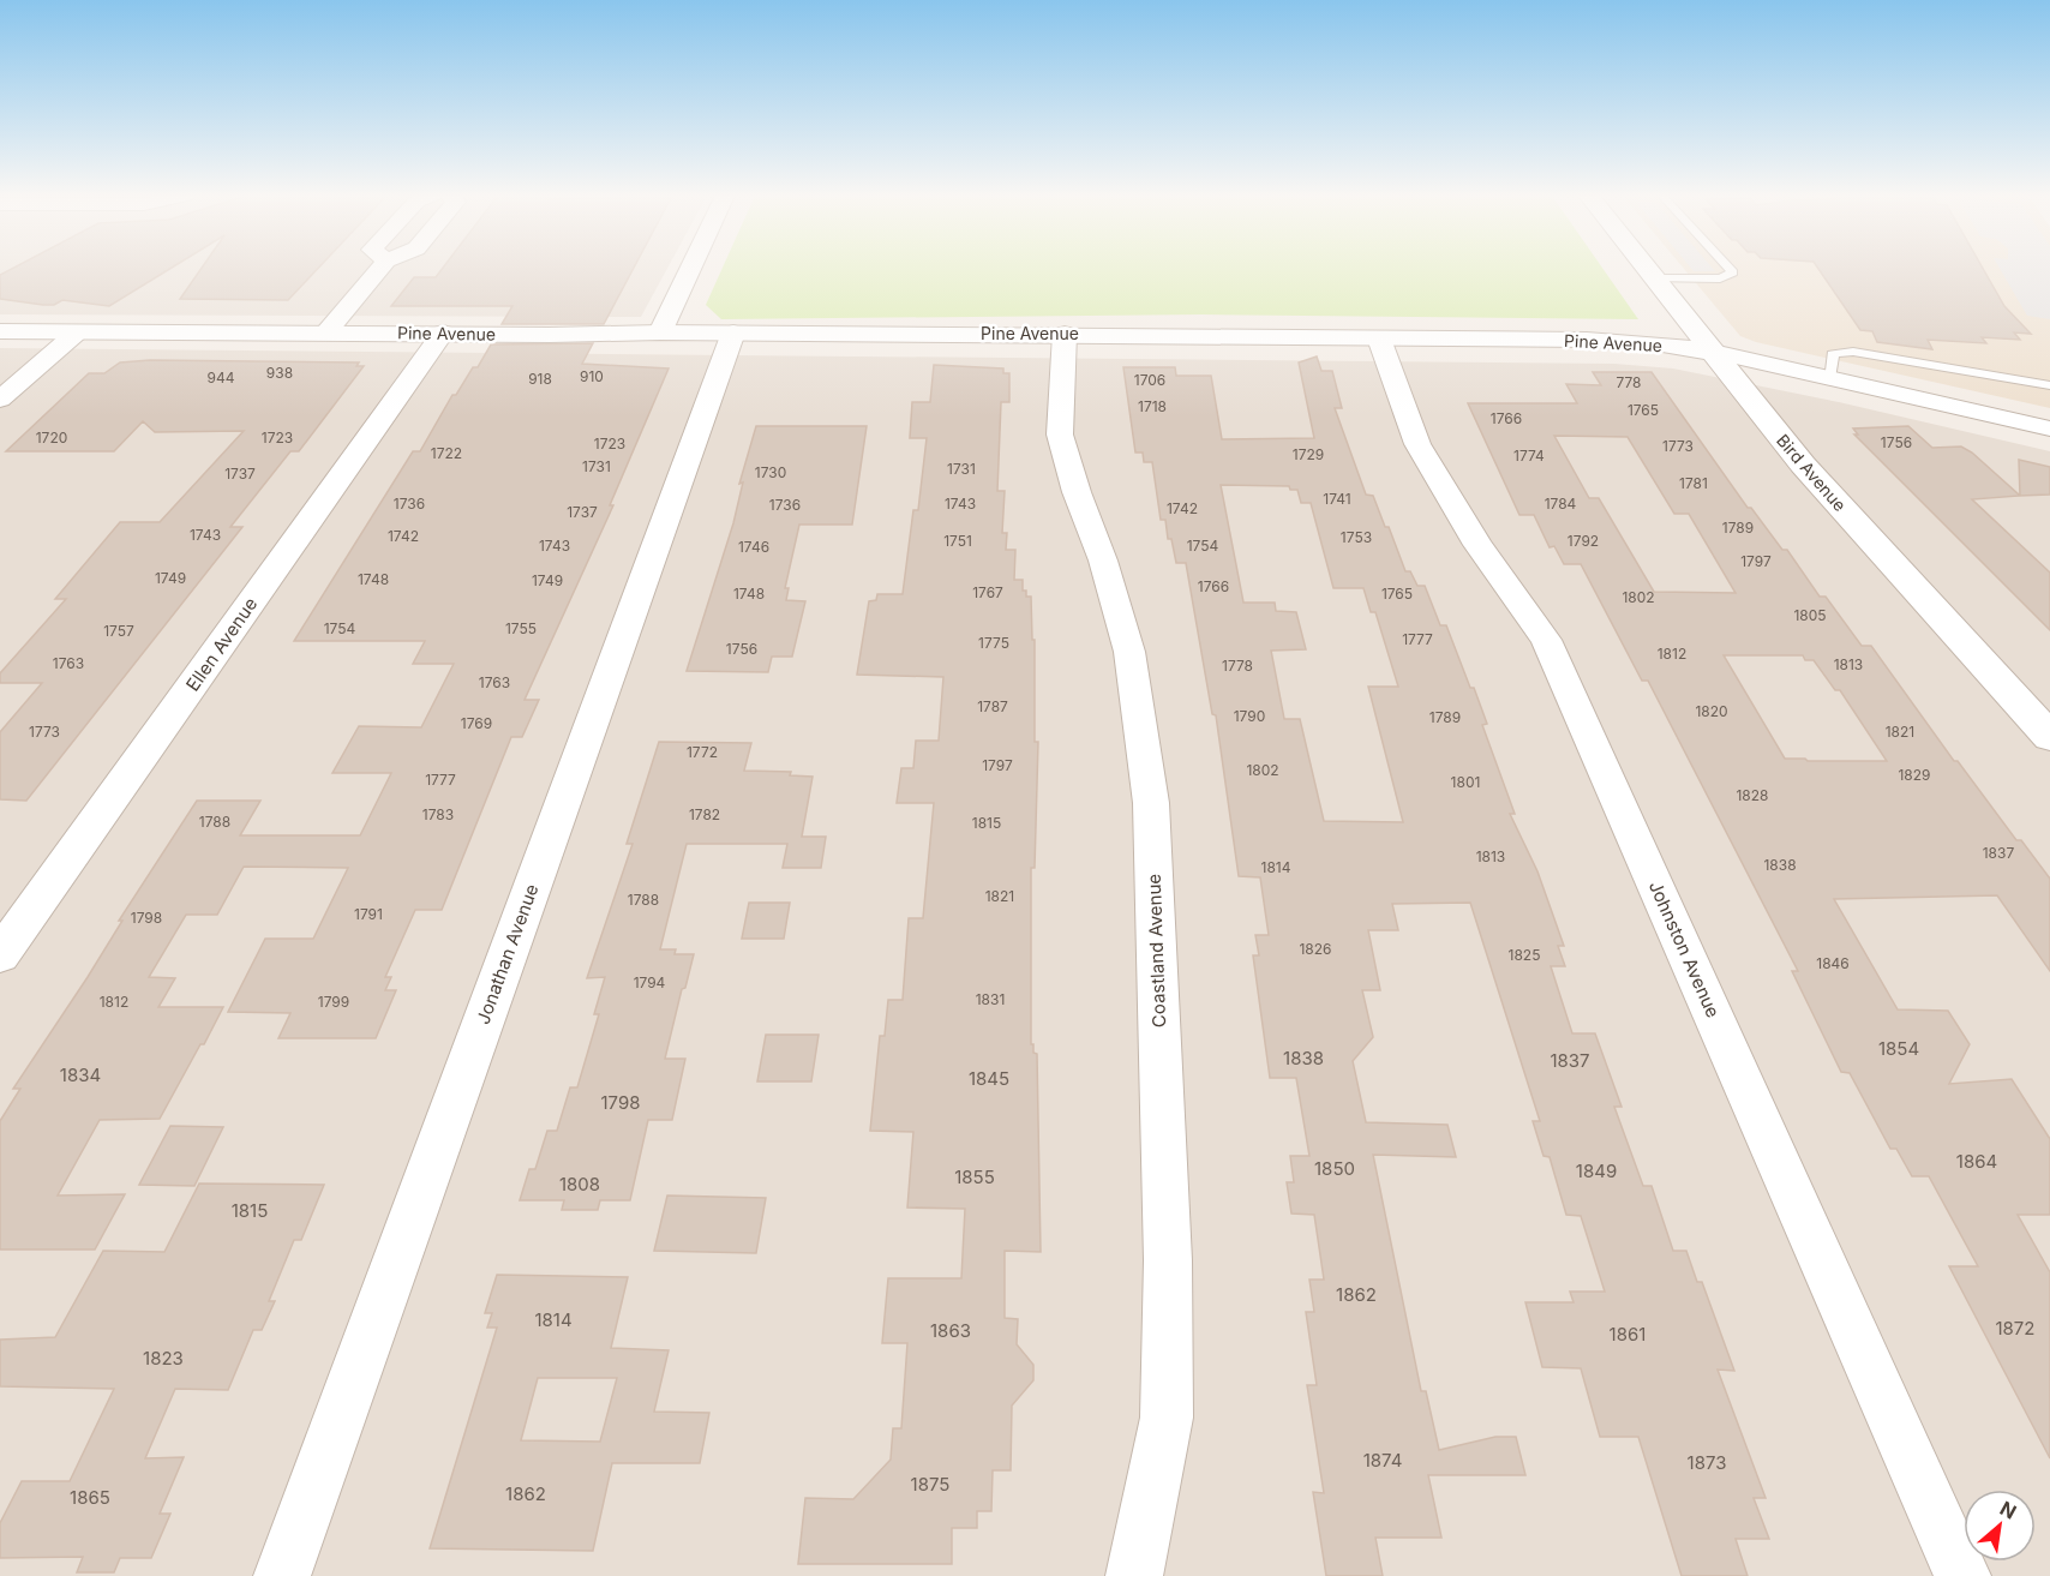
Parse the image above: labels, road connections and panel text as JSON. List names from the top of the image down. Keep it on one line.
{"streets":{"street":["Pine Avenue","Bird Avenue","Ellen Avenue","Johnston Avenue","Coastland Avenue","Jonathan Avenue"]},"crossings":[["Pine Avenue","Bird Avenue"],["Pine Avenue","Ellen Avenue"],["Pine Avenue","Johnston Avenue"],["Pine Avenue","Coastland Avenue"],["Pine Avenue","Jonathan Avenue"]],"house_numbers":["938","910","944","918","1706","778","1718","1765","1766","1720","1723","1756","1723","1773","1722","1729","1774","1731","1731","1730","1737","1781","1741","1736","1743","1784","1736","1742","1737","1789","1743","1742","1753","1751","1792","1743","1754","1746","1797","1749","1748","1749","1766","1767","1748","1765","1802","1805","1754","1755","1757","1777","1775","1756","1812","1763","1813","1778","1763","1787","1820","1790","1789","1769","1773","1821","1772","1797","1802","1829","1777","1801","1828","1783","1782","1788","1815","1837","1813","1838","1814","1821","1788","1791","1798","1826","1825","1846","1794","1831","1812","1799","1854","1838","1837","1834","1845","1798","1864","1850","1849","1855","1808","1815","1862","1814","1872","1863","1861","1823","1874","1873","1875","1862","1865"],"north":"top right"}
